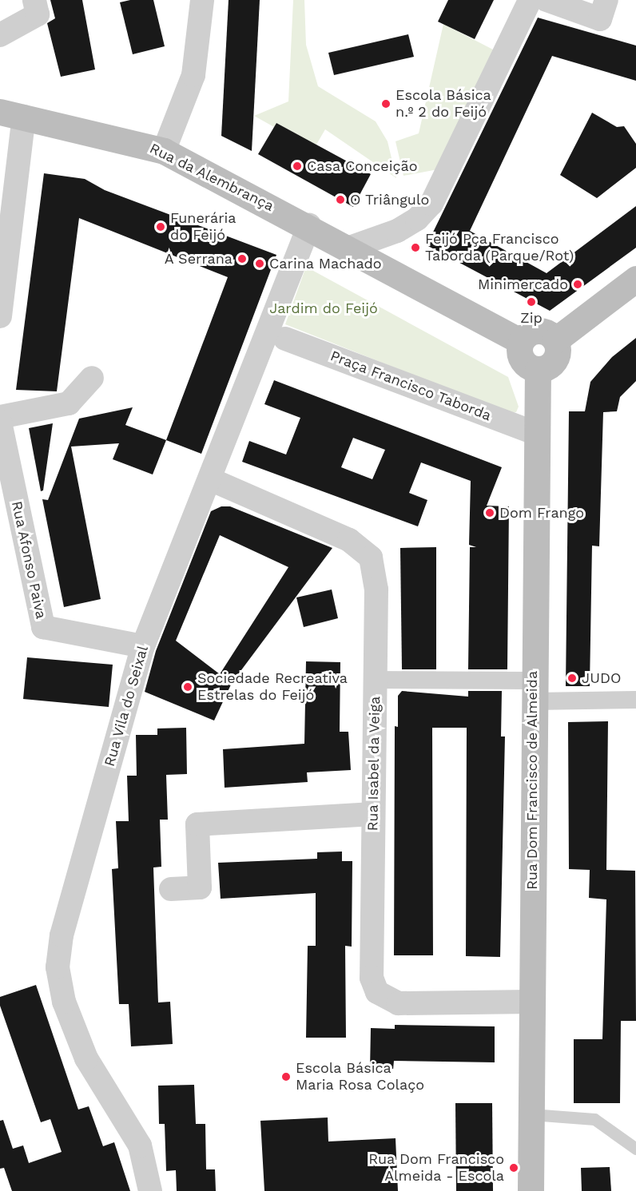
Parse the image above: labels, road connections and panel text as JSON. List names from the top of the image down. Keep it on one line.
{"streets":{"main road":["Rua da Alembrança","Rua Dom Francisco de Almeida"],"street":["Praça Francisco Taborda","Rua Afonso Paiva","Rua Vila do Seixal","Rua Isabel da Veiga"]},"crossings":[["Rua da Alembrança","Rua Vila do Seixal"],["Praça Francisco Taborda","Rua Dom Francisco de Almeida"],["Rua Afonso Paiva","Rua Vila do Seixal"],["Rua Vila do Seixal","Rua Isabel da Veiga"],["Rua Isabel da Veiga","Rua Dom Francisco de Almeida"]],"parks":["Jardim do Feijó"],"places":["Escola Básica n.º 2 do Feijó","Casa Conceição","O Triângulo","Funerária do Feijó","Feijó Pça Francisco Taborda (Parque/Rot)","A Serrana","Carina Machado","Minimercado","Zip","Dom Frango","JUDO","Sociedade Recreativa Estrelas do Feijó","Escola Básica Maria Rosa Colaço","Rua Dom Francisco Almeida - Escola"]}
